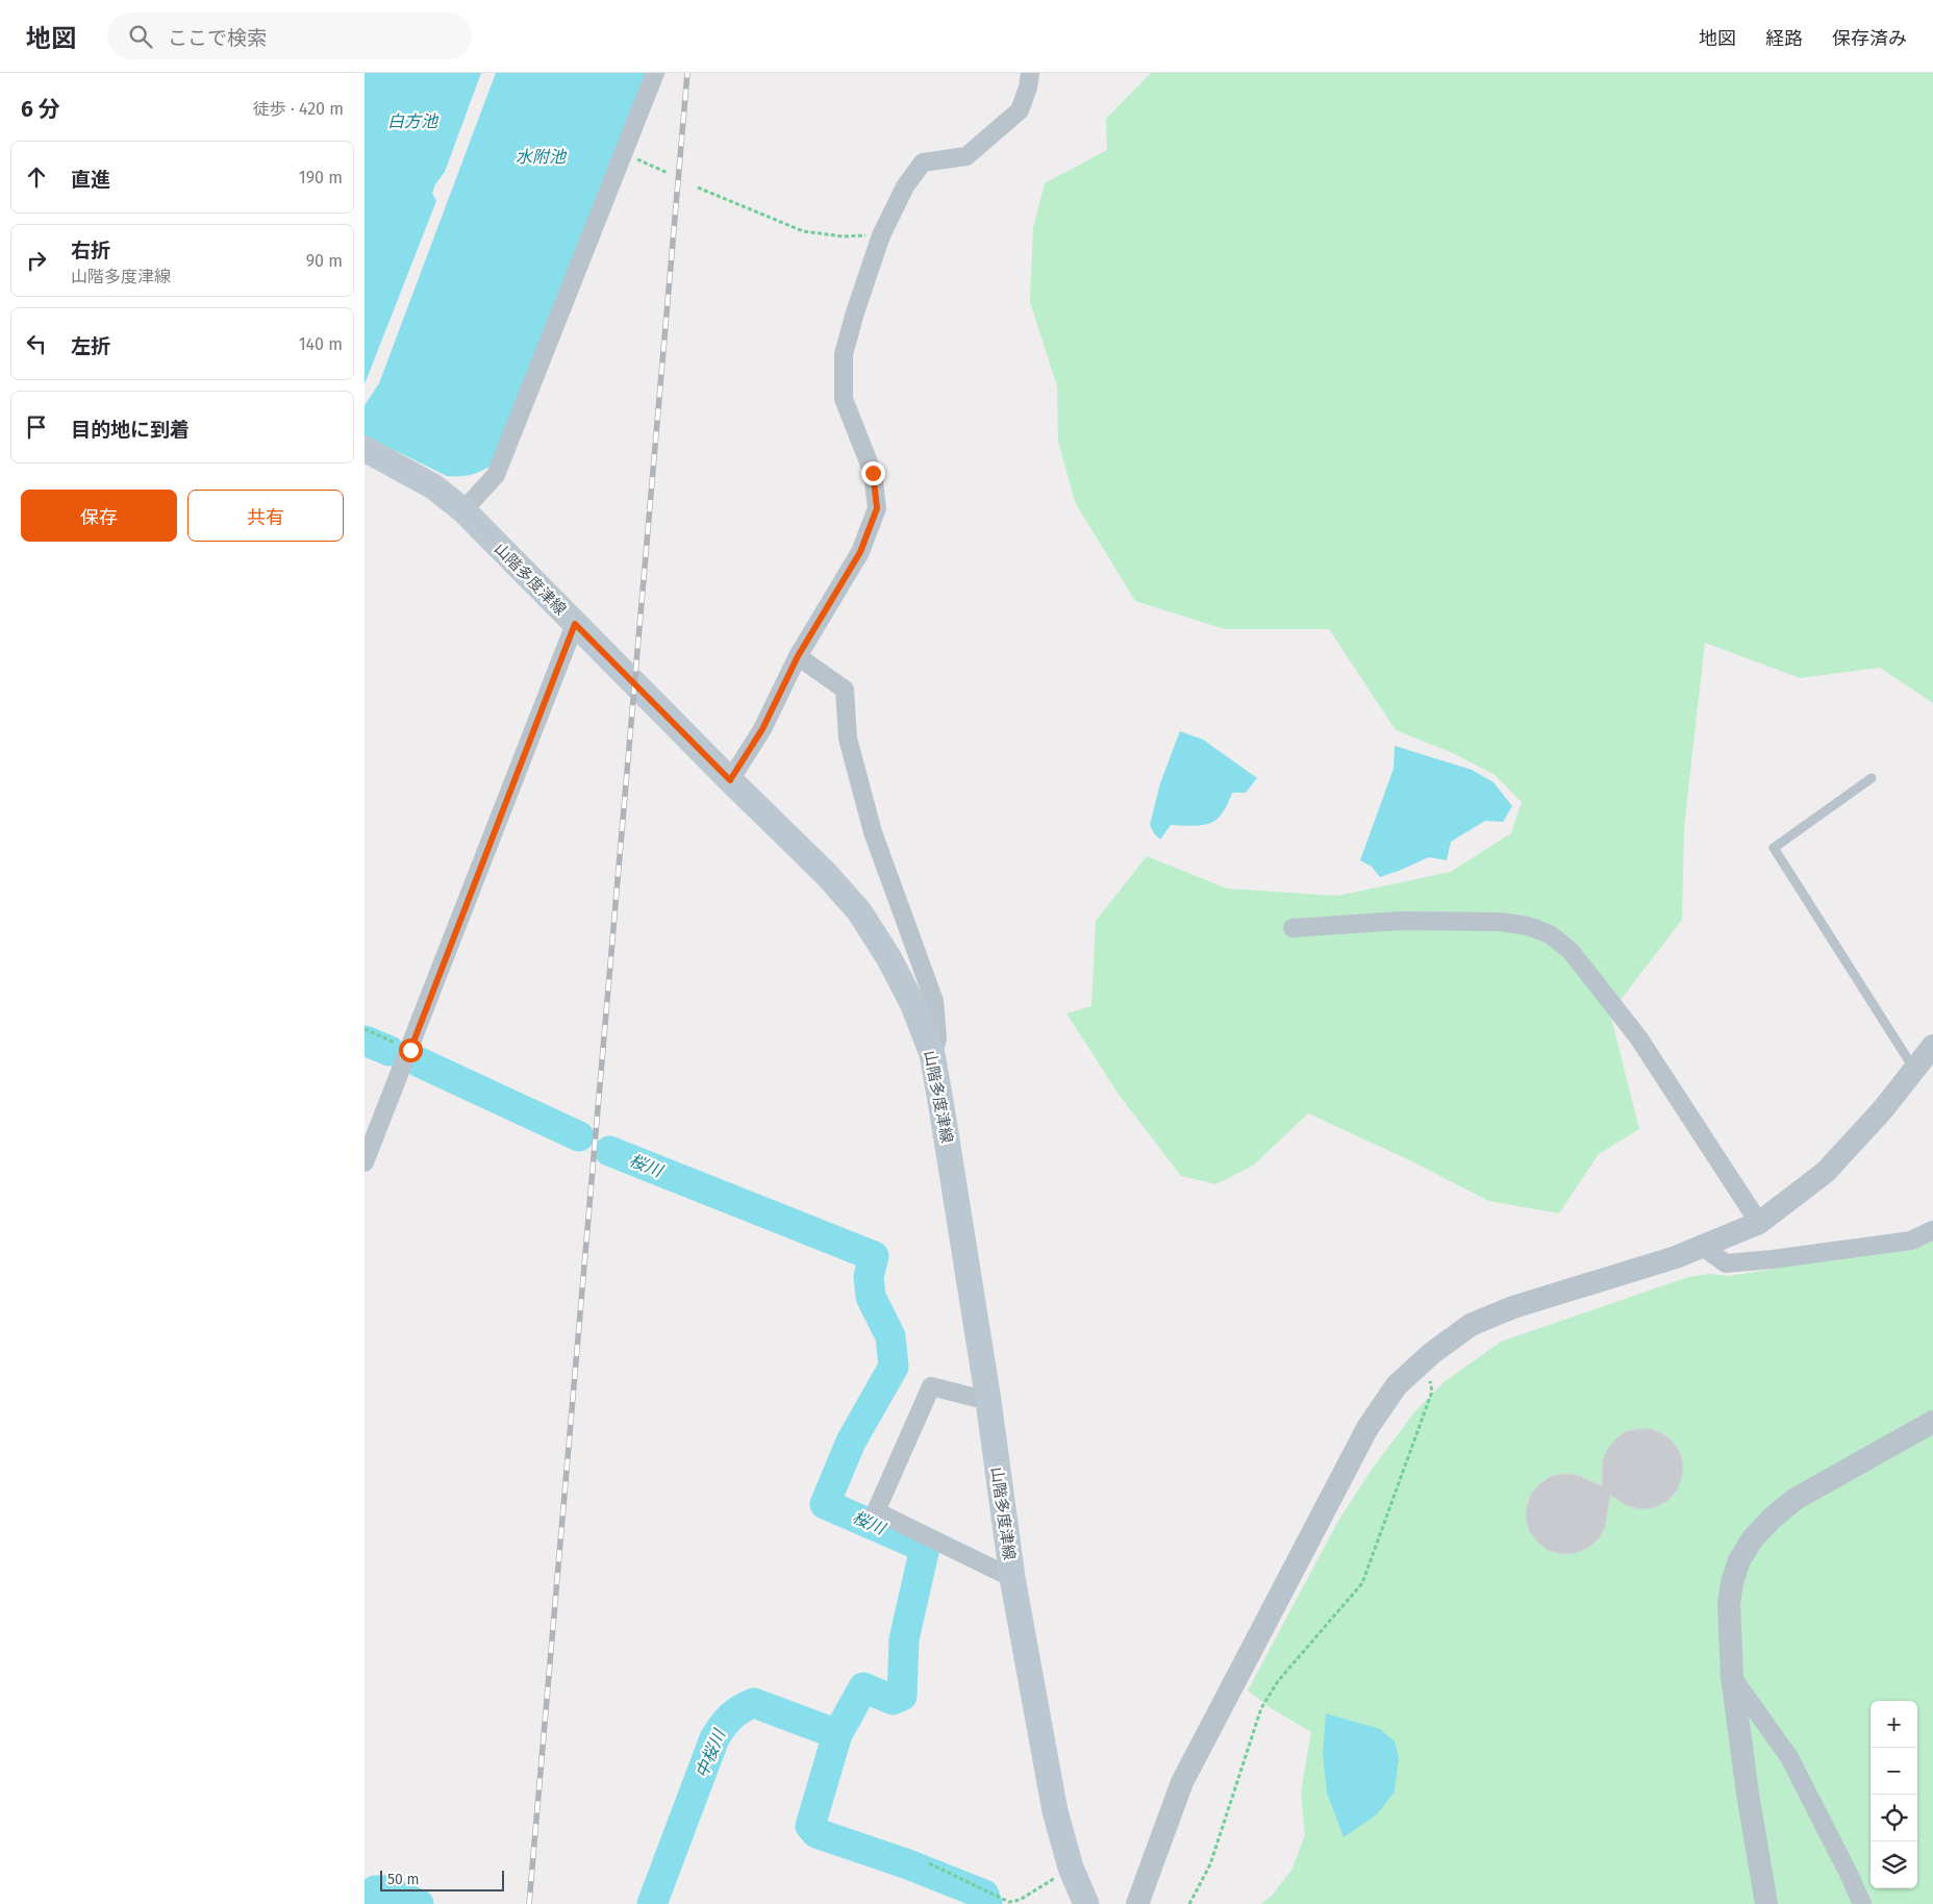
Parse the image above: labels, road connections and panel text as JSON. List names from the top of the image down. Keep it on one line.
{"streets":{"main road":["山階多度津線"]},"water":["白方池","水附池","桜川","中桜川"],"scale_bar":"50 m","page":{"header":"地図","search":"ここで検索","nav":["地図","経路","保存済み"],"heading":["6 分","徒歩 · 420 m"],"list":[["直進","190 m"],["右折","山階多度津線","90 m"],["左折","140 m"],"目的地に到着"],"buttons":["保存","共有"],"map_buttons":["+","−"],"scale":"50 m"}}
